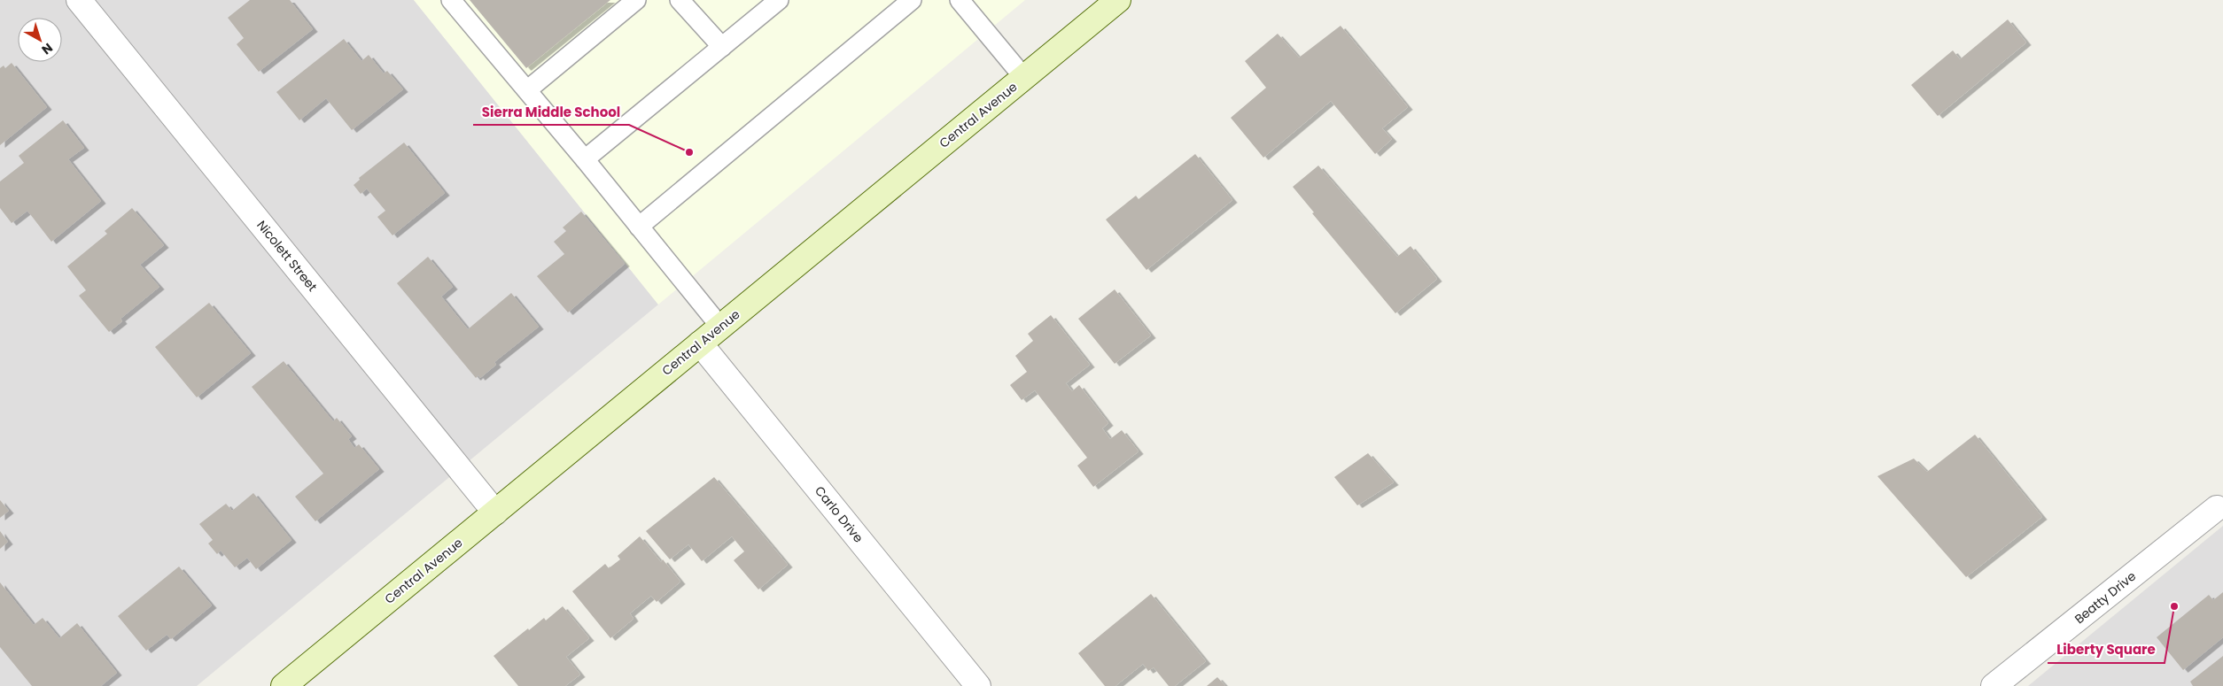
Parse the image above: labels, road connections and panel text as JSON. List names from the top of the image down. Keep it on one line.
{"streets":{"main road":["Central Avenue"],"street":["Nicolett Street","Carlo Drive","Beatty Drive"]},"crossings":[["Central Avenue","Nicolett Street"],["Central Avenue","Carlo Drive"]],"places":["Sierra Middle School","Liberty Square"],"north":"bottom right"}
